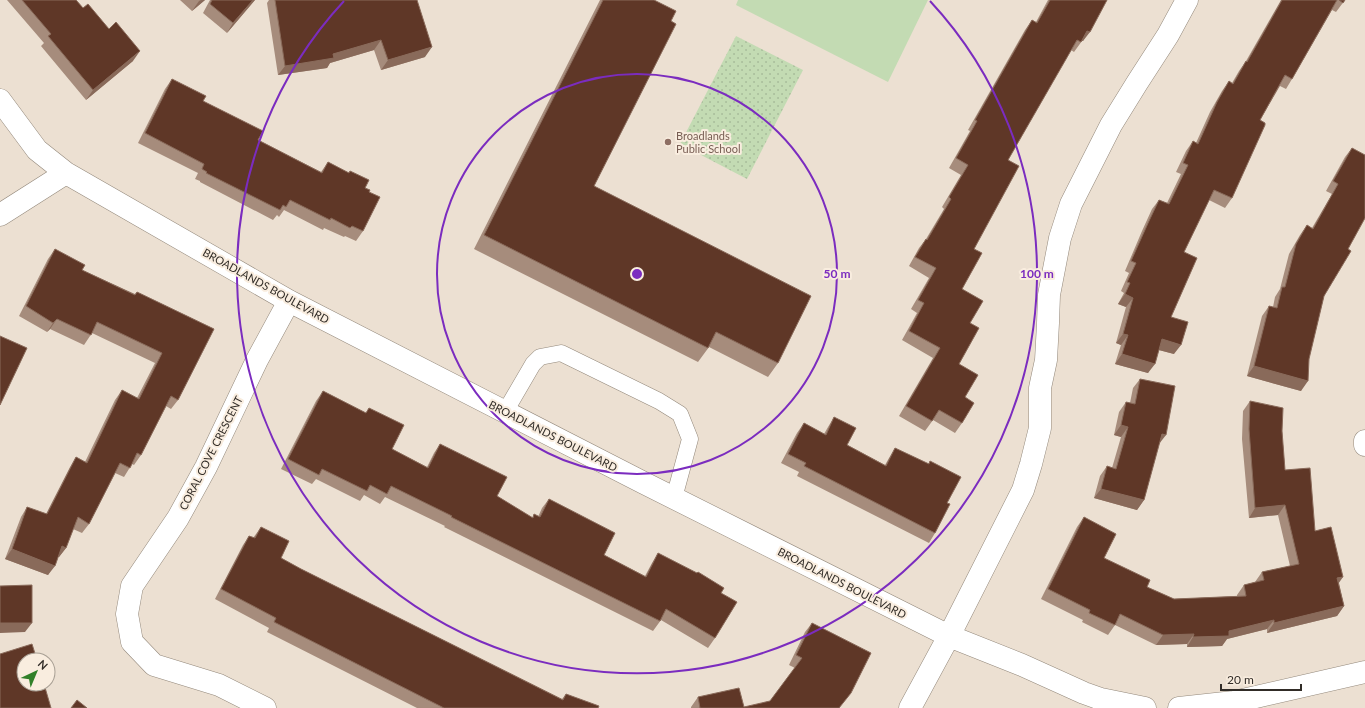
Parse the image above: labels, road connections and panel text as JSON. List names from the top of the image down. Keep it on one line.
{"streets":{"street":["BROADLANDS BOULEVARD","CORAL COVE CRESCENT"]},"crossings":[["BROADLANDS BOULEVARD","CORAL COVE CRESCENT"]],"places":["Broadlands Public School"],"scale_bar":"20 m","north":"top right","rings":["50 m","100 m"]}
